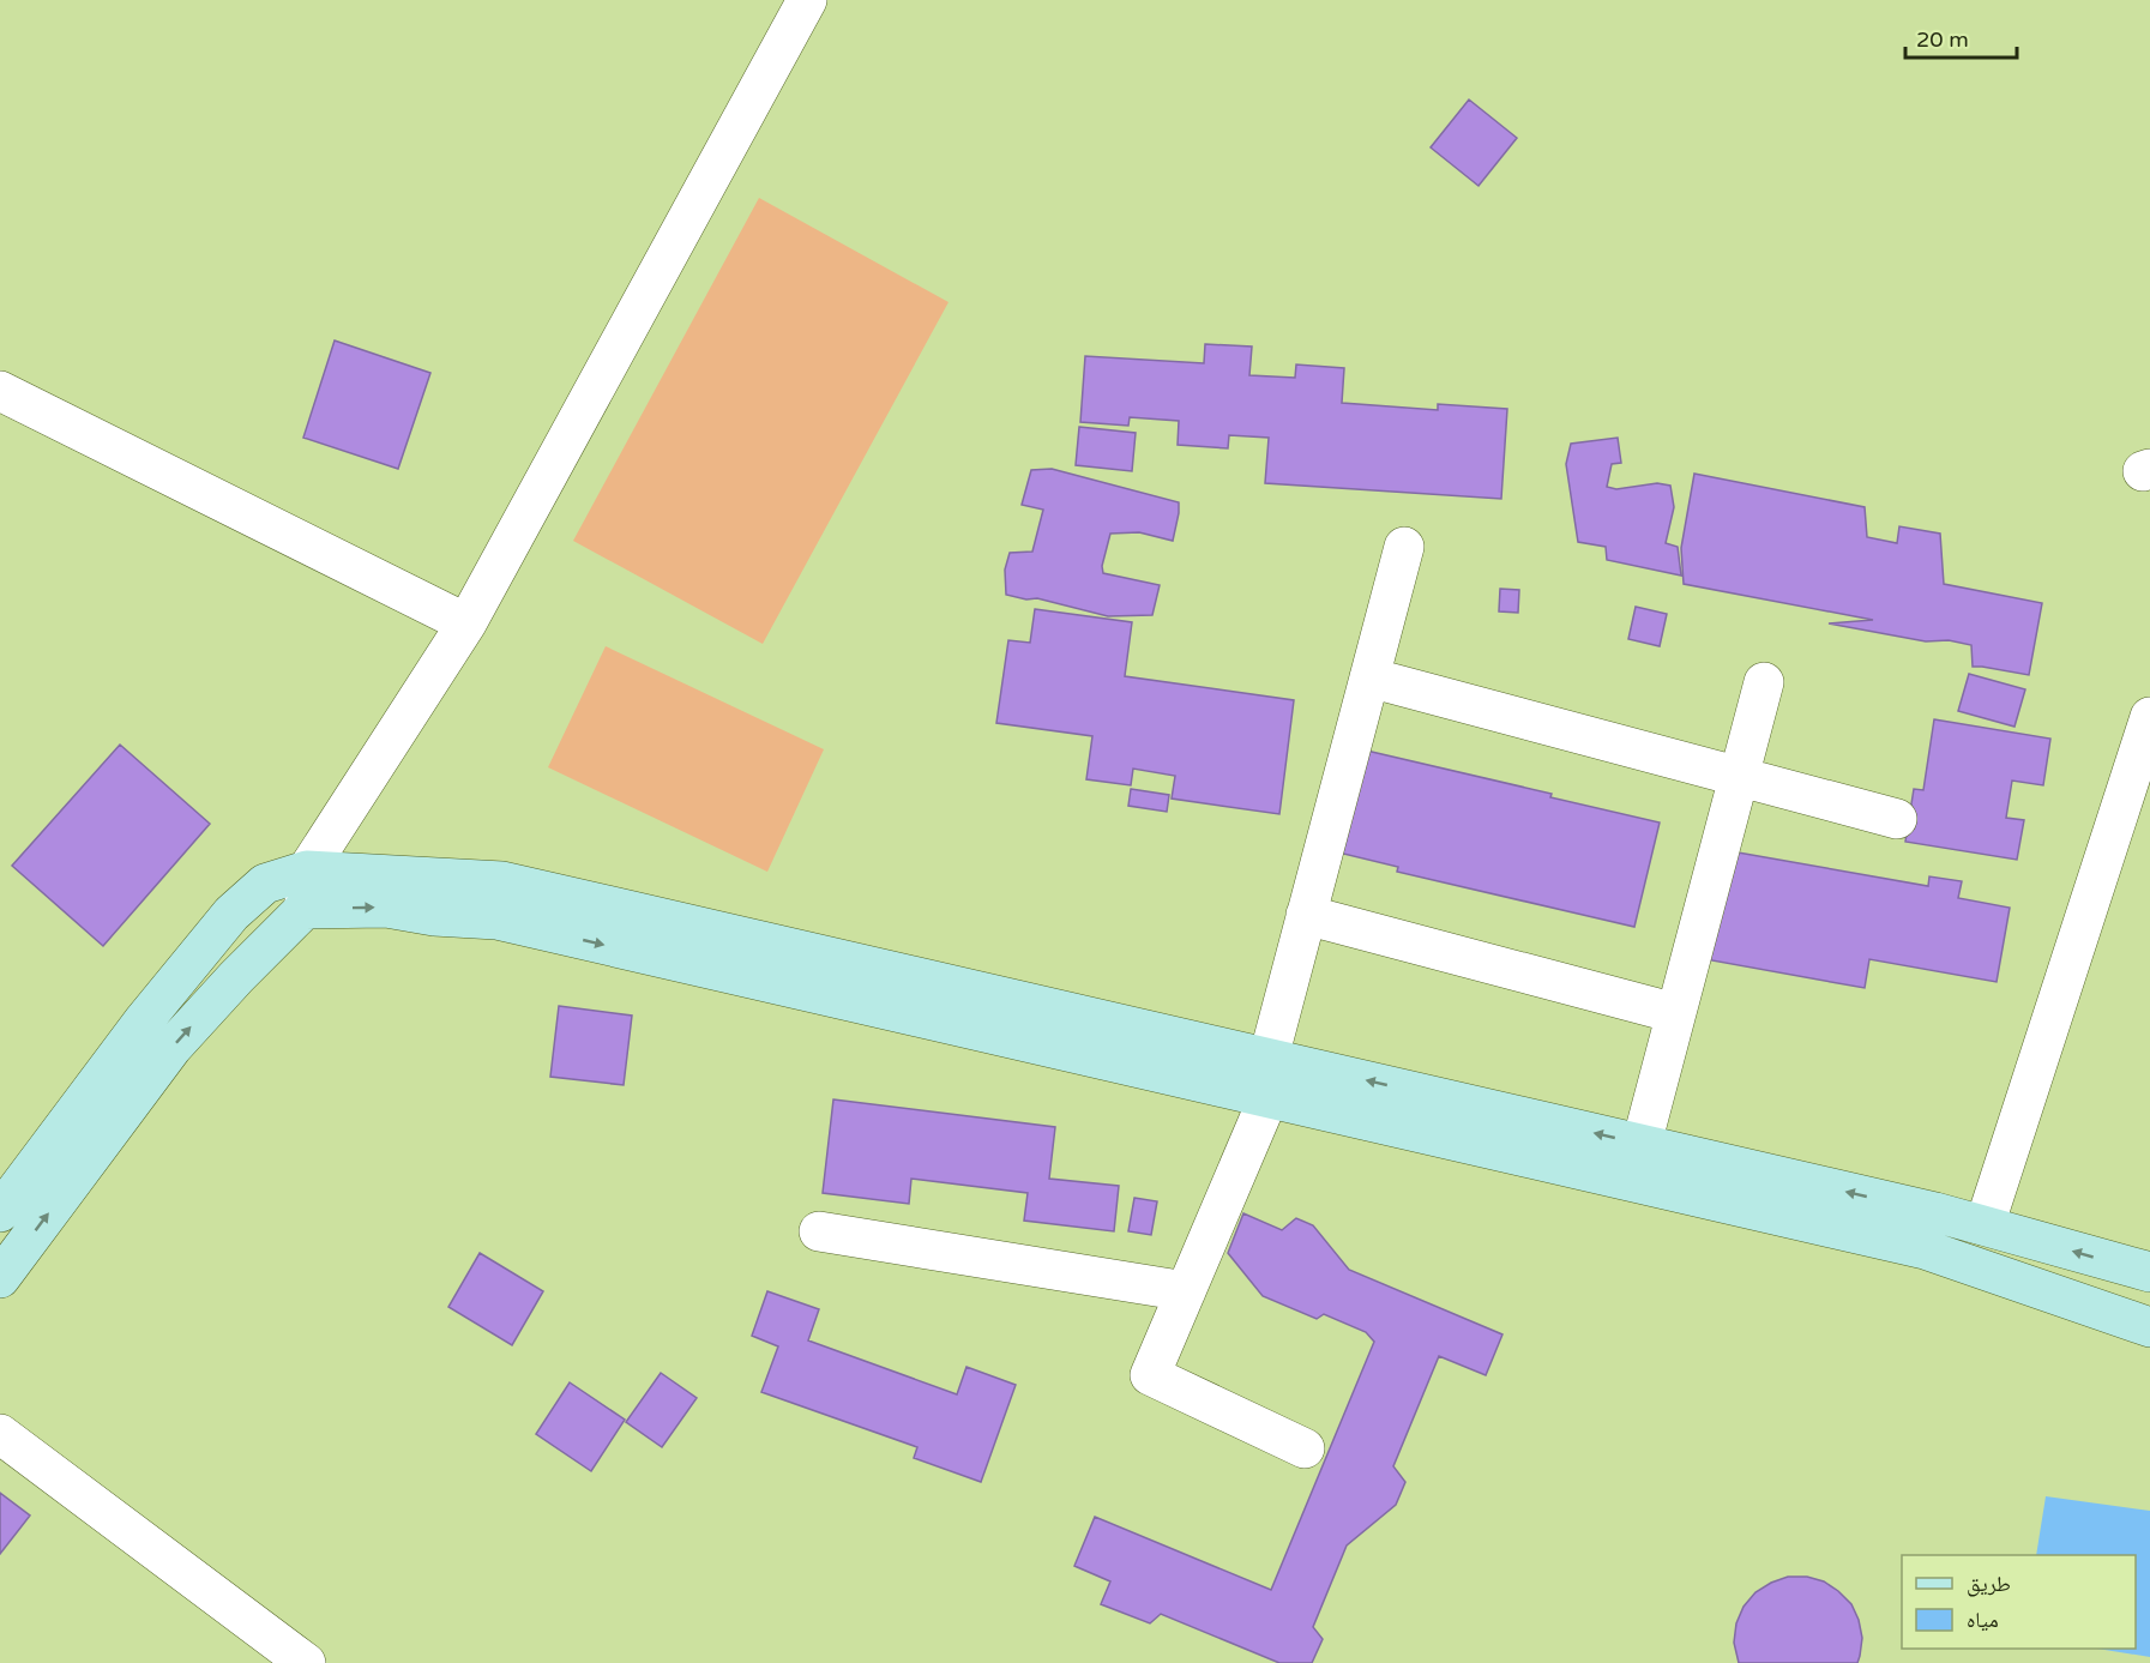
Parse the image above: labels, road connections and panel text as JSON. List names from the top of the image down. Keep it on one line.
{"legend":["طريق","مياه"],"scale_bar":"20 m"}
